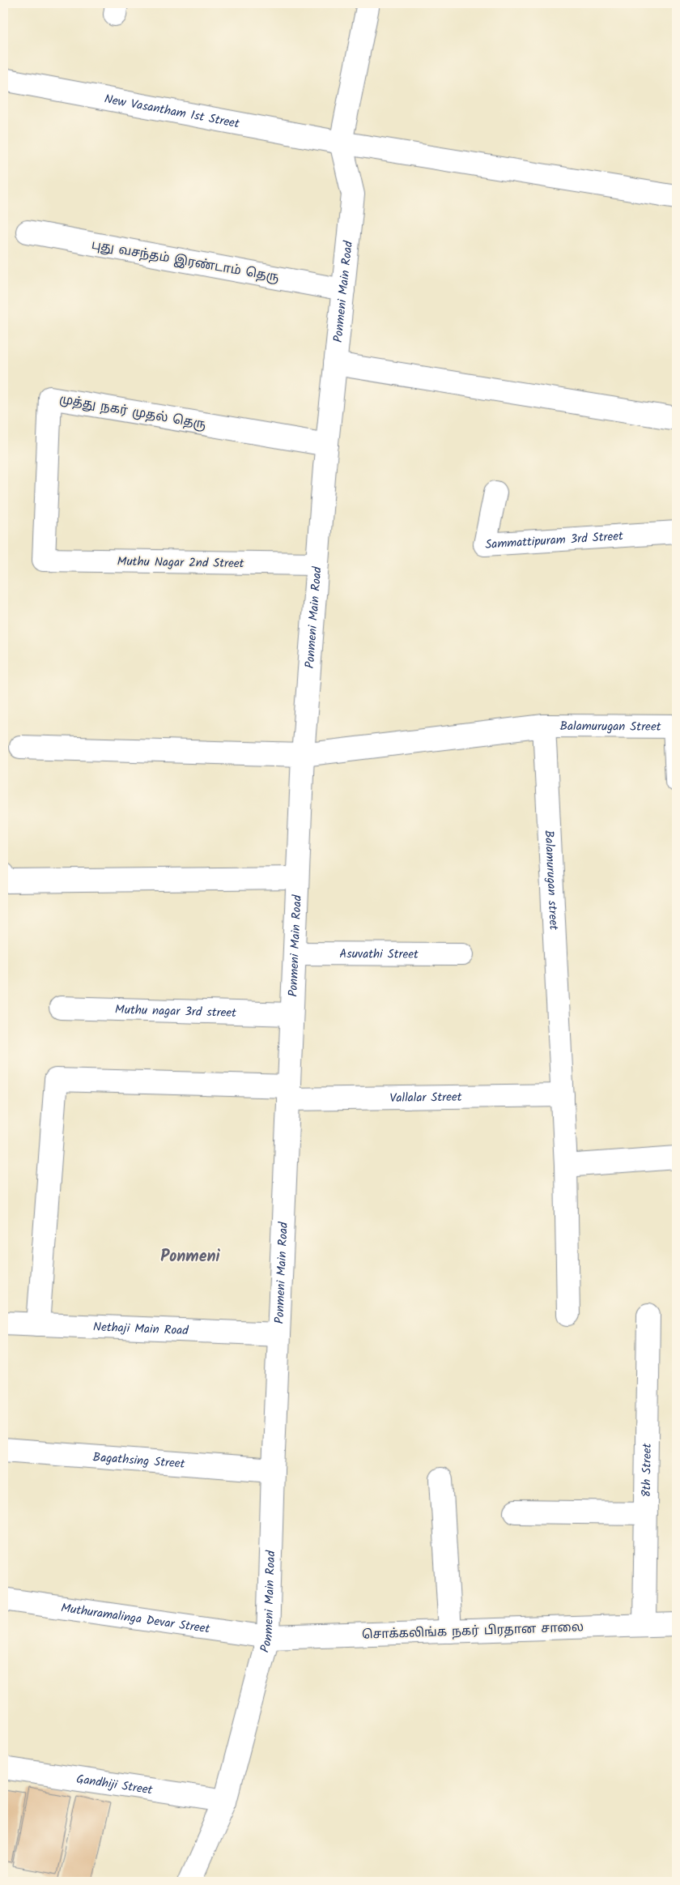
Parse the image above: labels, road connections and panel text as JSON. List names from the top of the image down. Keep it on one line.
{"streets":{"street":["New Vasantham 1st Street","புது வசந்தம் இரண்டாம் தெரு","Ponmeni Main Road","முத்து நகர் முதல் தெரு","Sammattipuram 3rd Street","Muthu Nagar 2nd Street","Balamurugan Street","Balamurugan street","Asuvathi Street","Muthu nagar 3rd street","Vallalar Street","Nethaji Main Road","Bagathsing Street","8th Street","Muthuramalinga Devar Street","சொக்கலிங்க நகர் பிரதான சாலை","Gandhiji Street"]},"crossings":[["New Vasantham 1st Street","Ponmeni Main Road"],["புது வசந்தம் இரண்டாம் தெரு","Ponmeni Main Road"],["Ponmeni Main Road","முத்து நகர் முதல் தெரு"],["Ponmeni Main Road","Muthu Nagar 2nd Street"],["Ponmeni Main Road","Balamurugan street"],["Ponmeni Main Road","Asuvathi Street"],["Ponmeni Main Road","Muthu nagar 3rd street"],["Ponmeni Main Road","Vallalar Street"],["Ponmeni Main Road","Nethaji Main Road"],["Ponmeni Main Road","Bagathsing Street"],["Ponmeni Main Road","Muthuramalinga Devar Street"],["Ponmeni Main Road","சொக்கலிங்க நகர் பிரதான சாலை"],["Ponmeni Main Road","Gandhiji Street"],["முத்து நகர் முதல் தெரு","Muthu Nagar 2nd Street"],["Balamurugan Street","Balamurugan street"],["Balamurugan street","Vallalar Street"],["Vallalar Street","Nethaji Main Road"],["8th Street","சொக்கலிங்க நகர் பிரதான சாலை"],["Muthuramalinga Devar Street","சொக்கலிங்க நகர் பிரதான சாலை"]],"districts":["Ponmeni"]}
